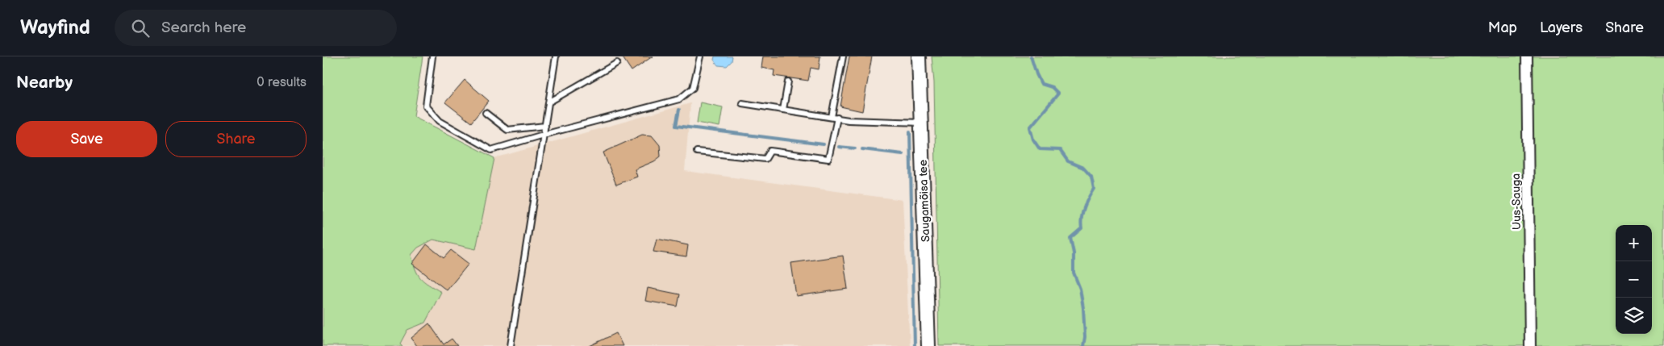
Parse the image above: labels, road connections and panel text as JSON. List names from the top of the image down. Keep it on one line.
{"streets":{"street":["Saugamõisa tee","Uus-Sauga"]},"page":{"header":"Wayfind","search":"Search here","nav":["Map","Layers","Share"],"heading":["Nearby","0 results"],"buttons":["Save","Share"],"map_buttons":["+","−"]}}
